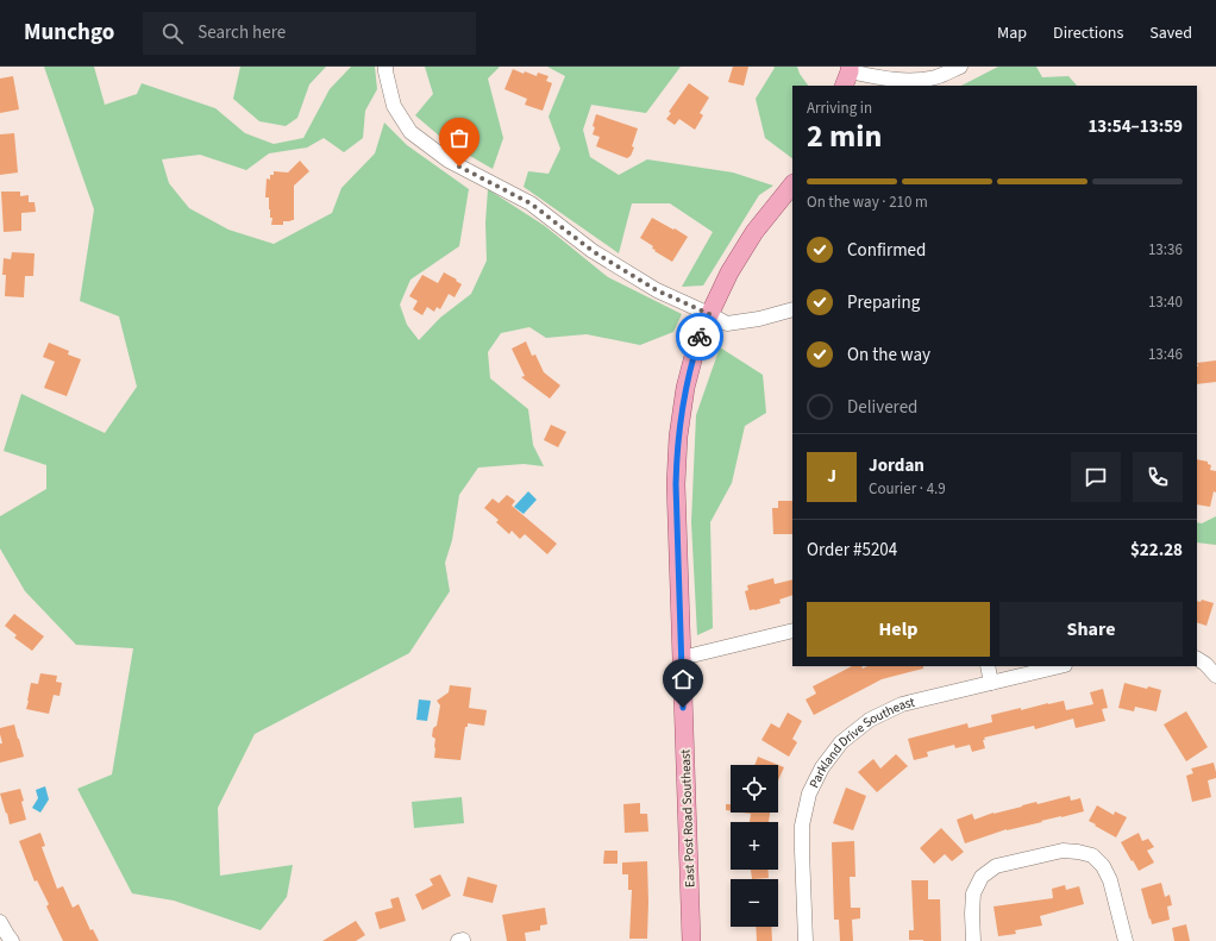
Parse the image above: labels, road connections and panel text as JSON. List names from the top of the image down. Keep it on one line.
{"streets":{"main road":["East Post Road Southeast"],"street":["Parkland Drive Southeast"]},"page":{"header":"Munchgo","search":"Search here","nav":["Map","Directions","Saved"],"heading":["2 min","Arriving in","13:54–13:59"],"panel":["Jordan","Courier · 4.9","Order #5204","$22.28"],"bar":"On the way · 210 m","list":[["Confirmed","13:36"],["Preparing","13:40"],["On the way","13:46"],"Delivered"],"round":"J","buttons":["Help","Share"],"map_buttons":["+","−"]}}
